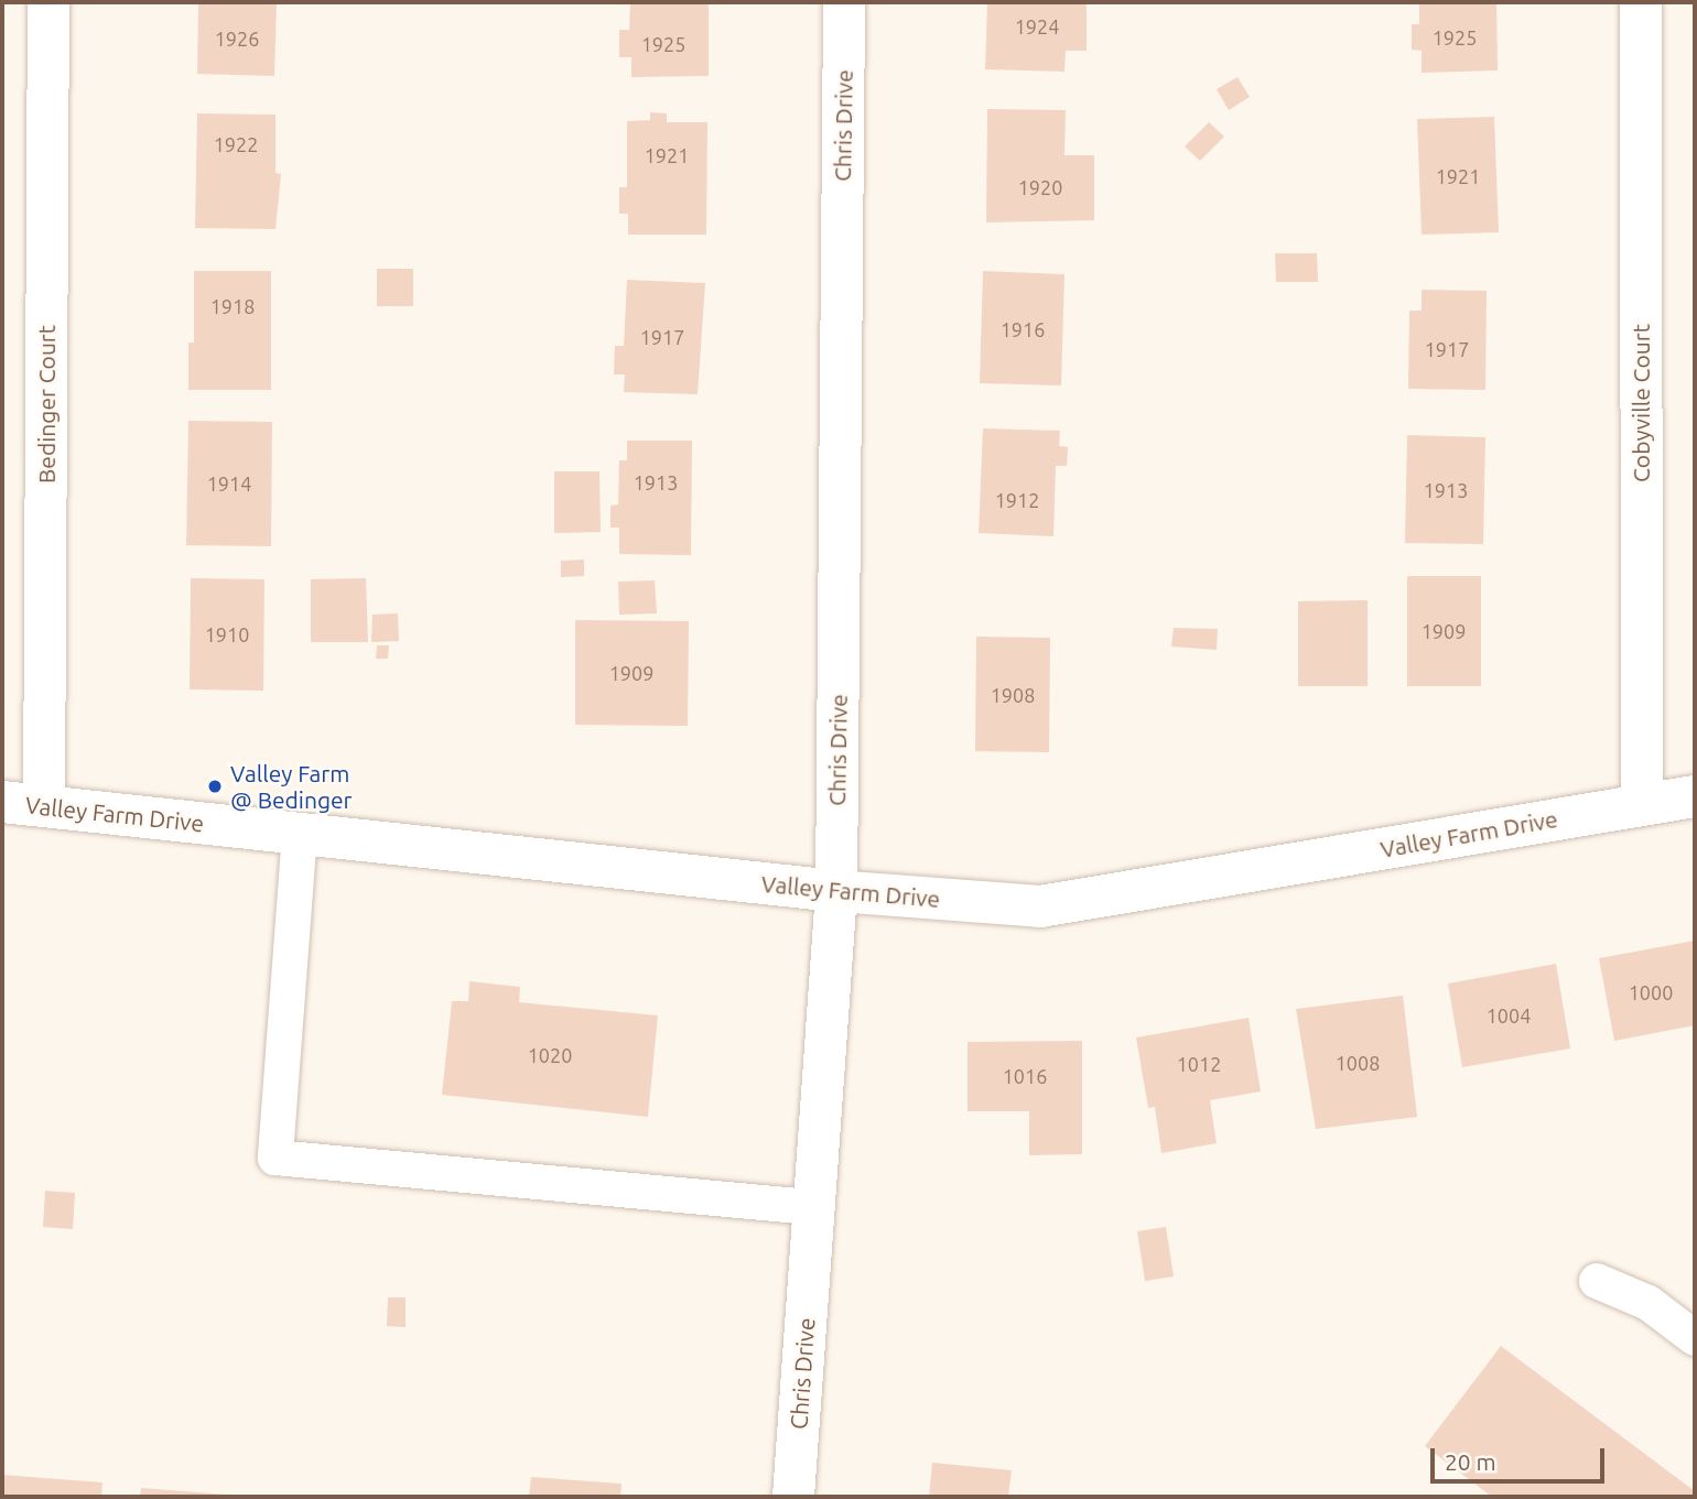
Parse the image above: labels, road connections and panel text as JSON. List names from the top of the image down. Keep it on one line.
{"streets":{"street":["Chris Drive","Cobyville Court","Bedinger Court","Valley Farm Drive"]},"crossings":[["Chris Drive","Valley Farm Drive"],["Cobyville Court","Valley Farm Drive"],["Bedinger Court","Valley Farm Drive"]],"places":["Valley Farm @ Bedinger"],"house_numbers":["1924","1925","1926","1925","1922","1921","1921","1920","1918","1916","1917","1917","1913","1914","1913","1912","1909","1910","1909","1908","1000","1004","1020","1008","1012","1016"],"scale_bar":"20 m"}
